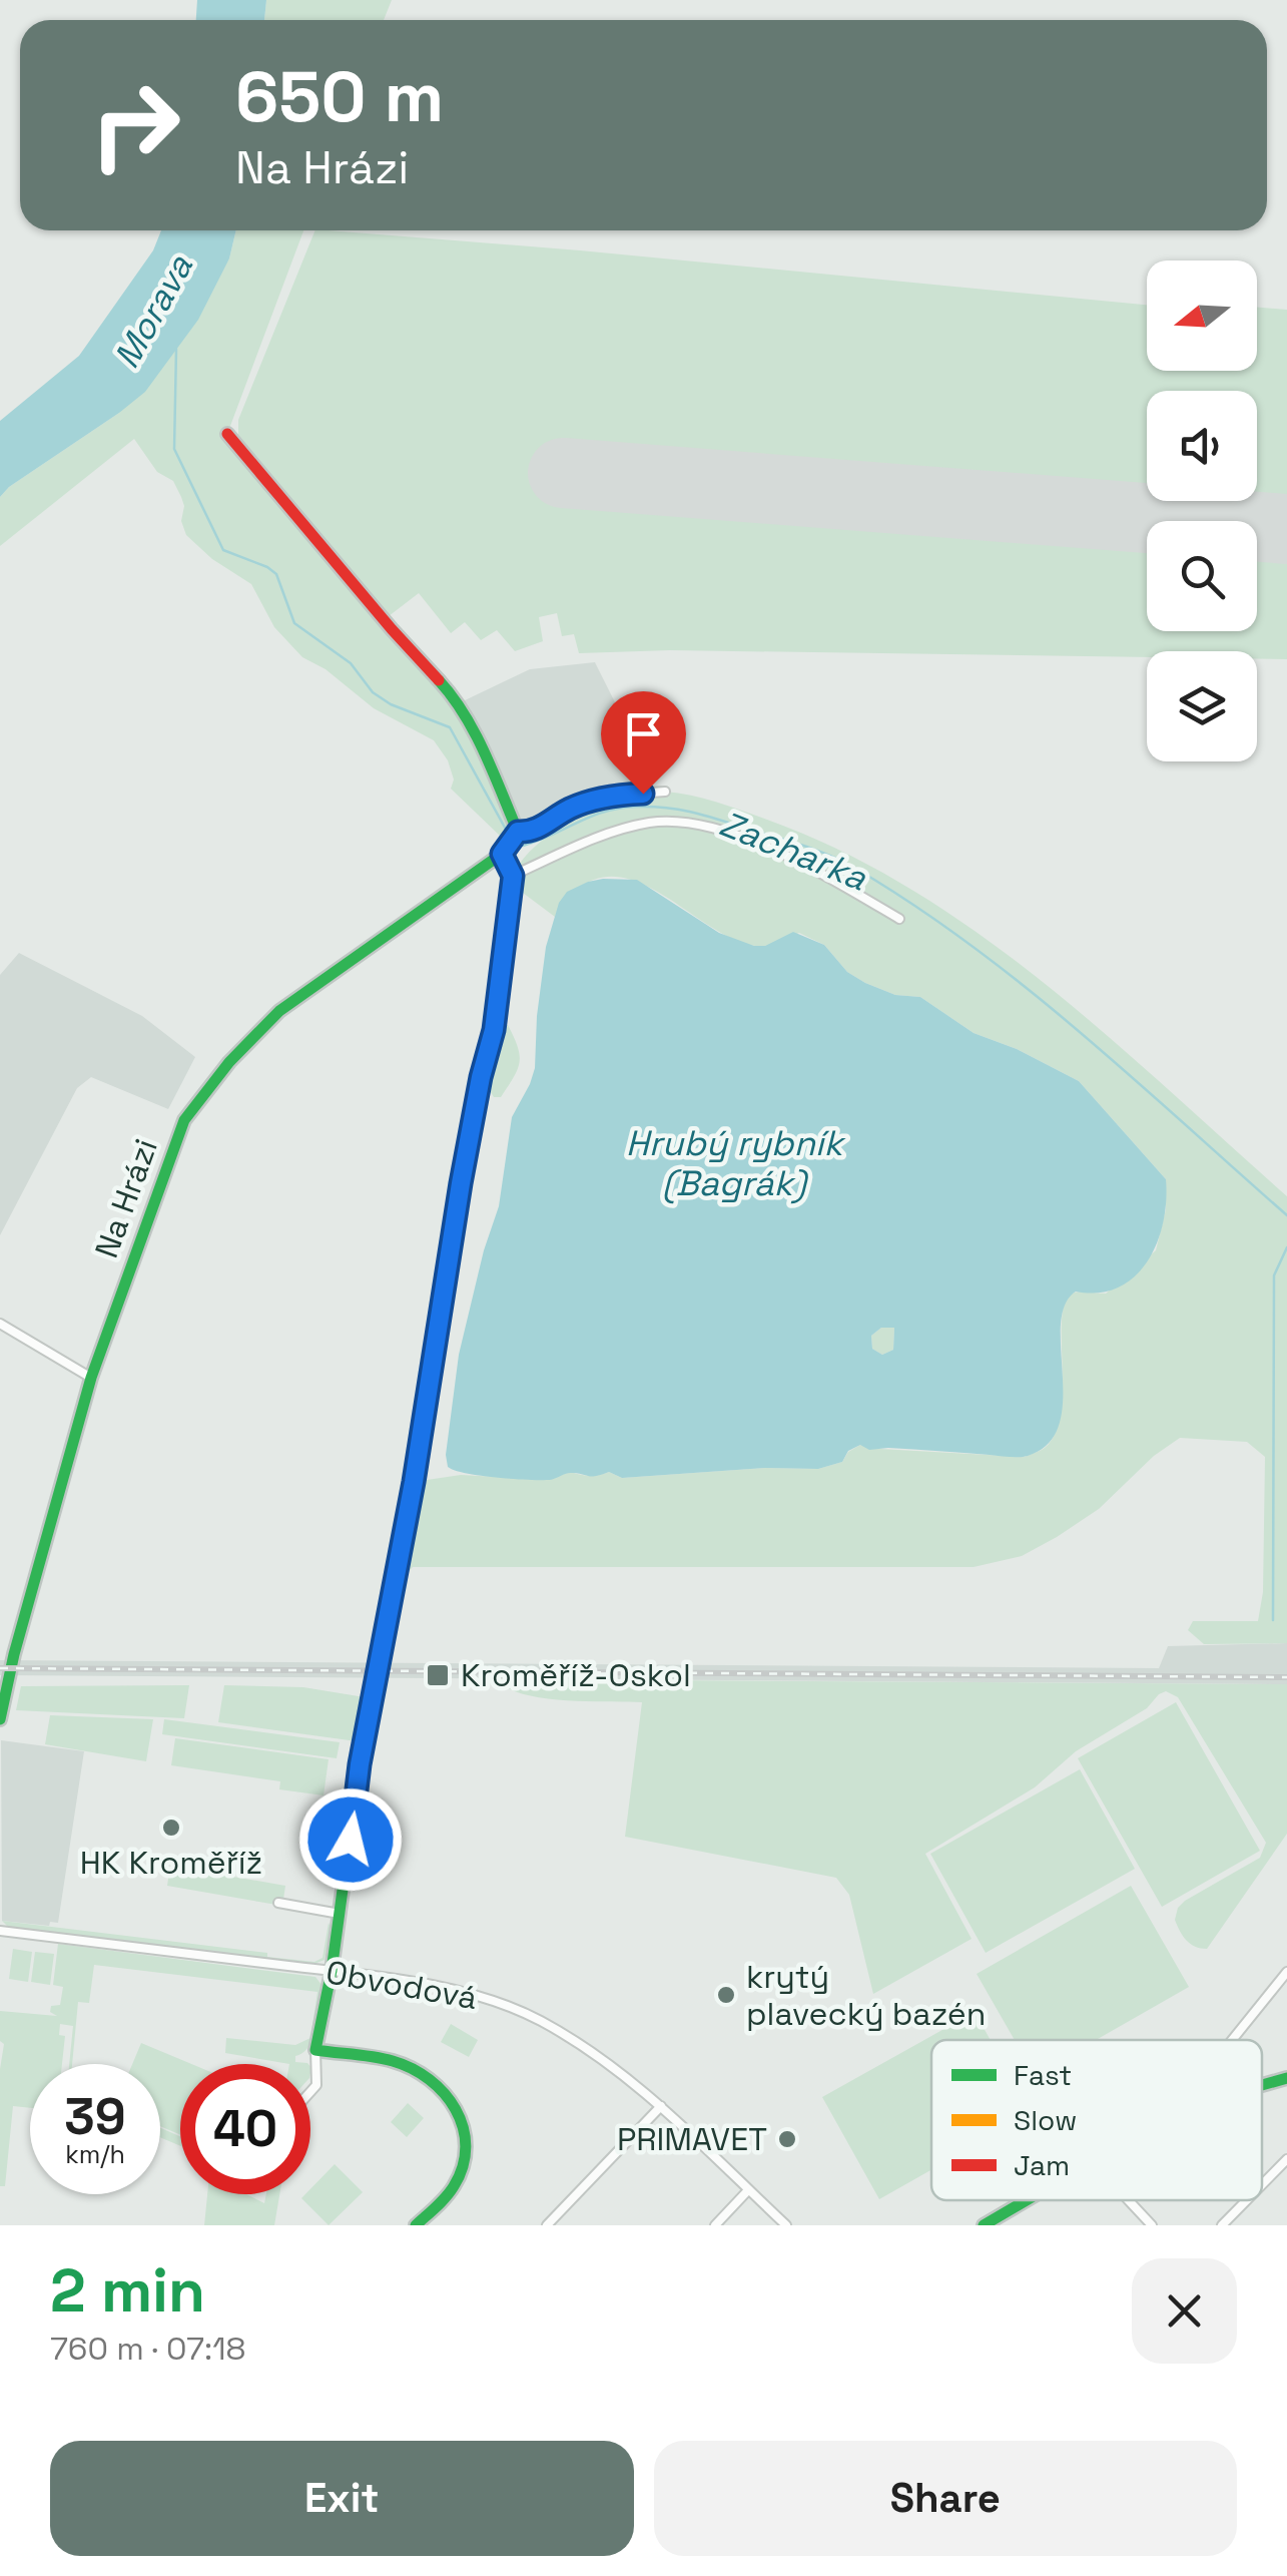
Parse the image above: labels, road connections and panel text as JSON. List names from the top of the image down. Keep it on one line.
{"streets":{"street":["Na Hrázi","Obvodová"]},"water":["Morava","Zacharka","Hrubý rybník (Bagrák)"],"places":{"transit":["Kroměříž-Oskol"],"other":["HK Kroměříž","krytý plavecký bazén","PRIMAVET"]},"legend":["Fast","Slow","Jam"],"north":"left","page":{"turn":["650 m","Na Hrázi"],"speed":"39 km/h","limit":"40","heading":["2 min","760 m · 07:18"],"buttons":["Exit","Share"]}}
